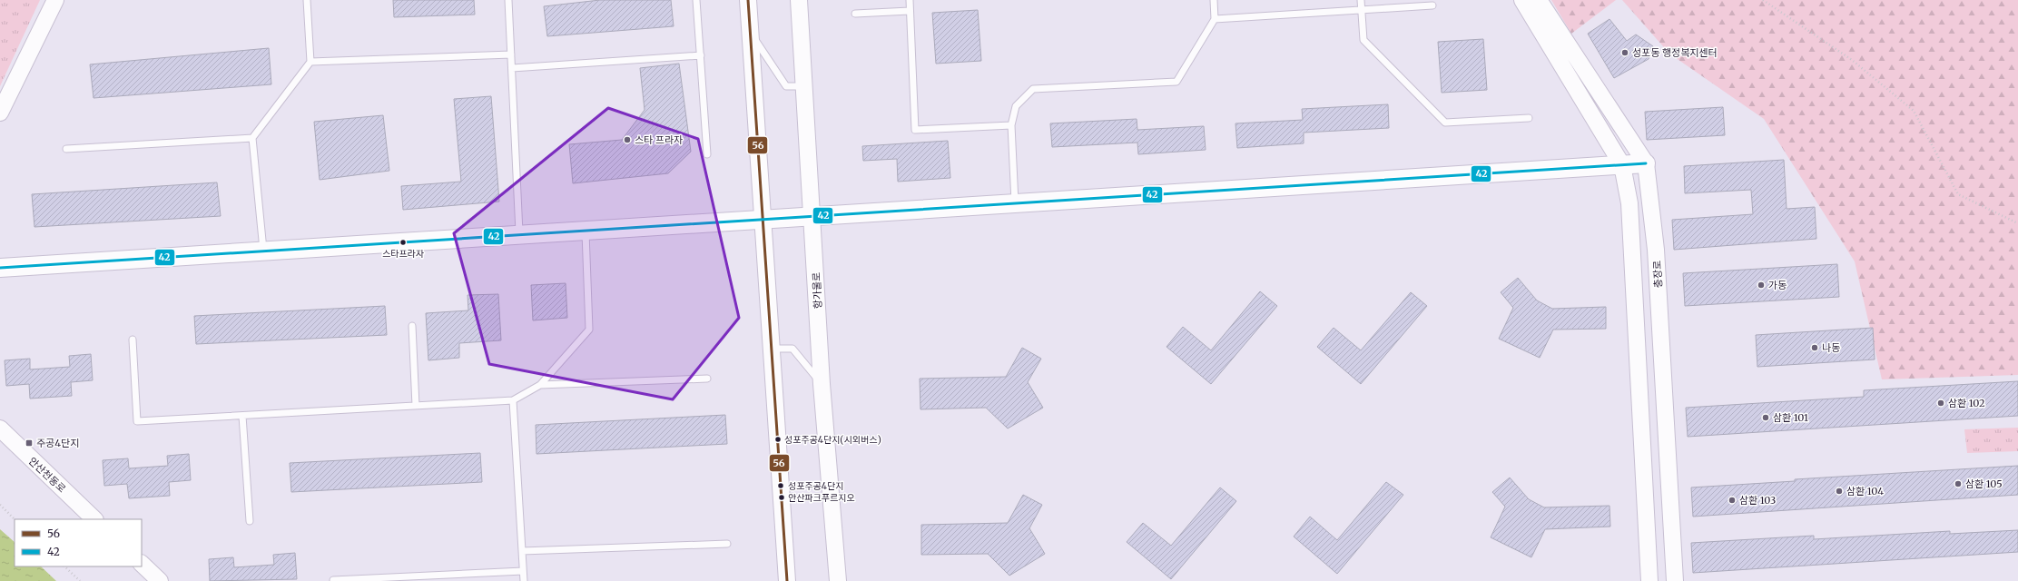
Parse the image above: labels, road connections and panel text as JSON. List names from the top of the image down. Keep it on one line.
{"streets":{"street":["충장로","항가울로","안산천동로"]},"places":{"other":["성포동 행정복지센터","스타 프라자","스타프라자","가동","나동","삼환 102","삼환 101","성포주공4단지(시외버스)","삼환 105","성포주공4단지","삼환 104","안산파크푸르지오","삼환 103"],"transit":["주공4단지"]},"lines":["transit line 56","transit line 42"],"legend":["56","42"]}
